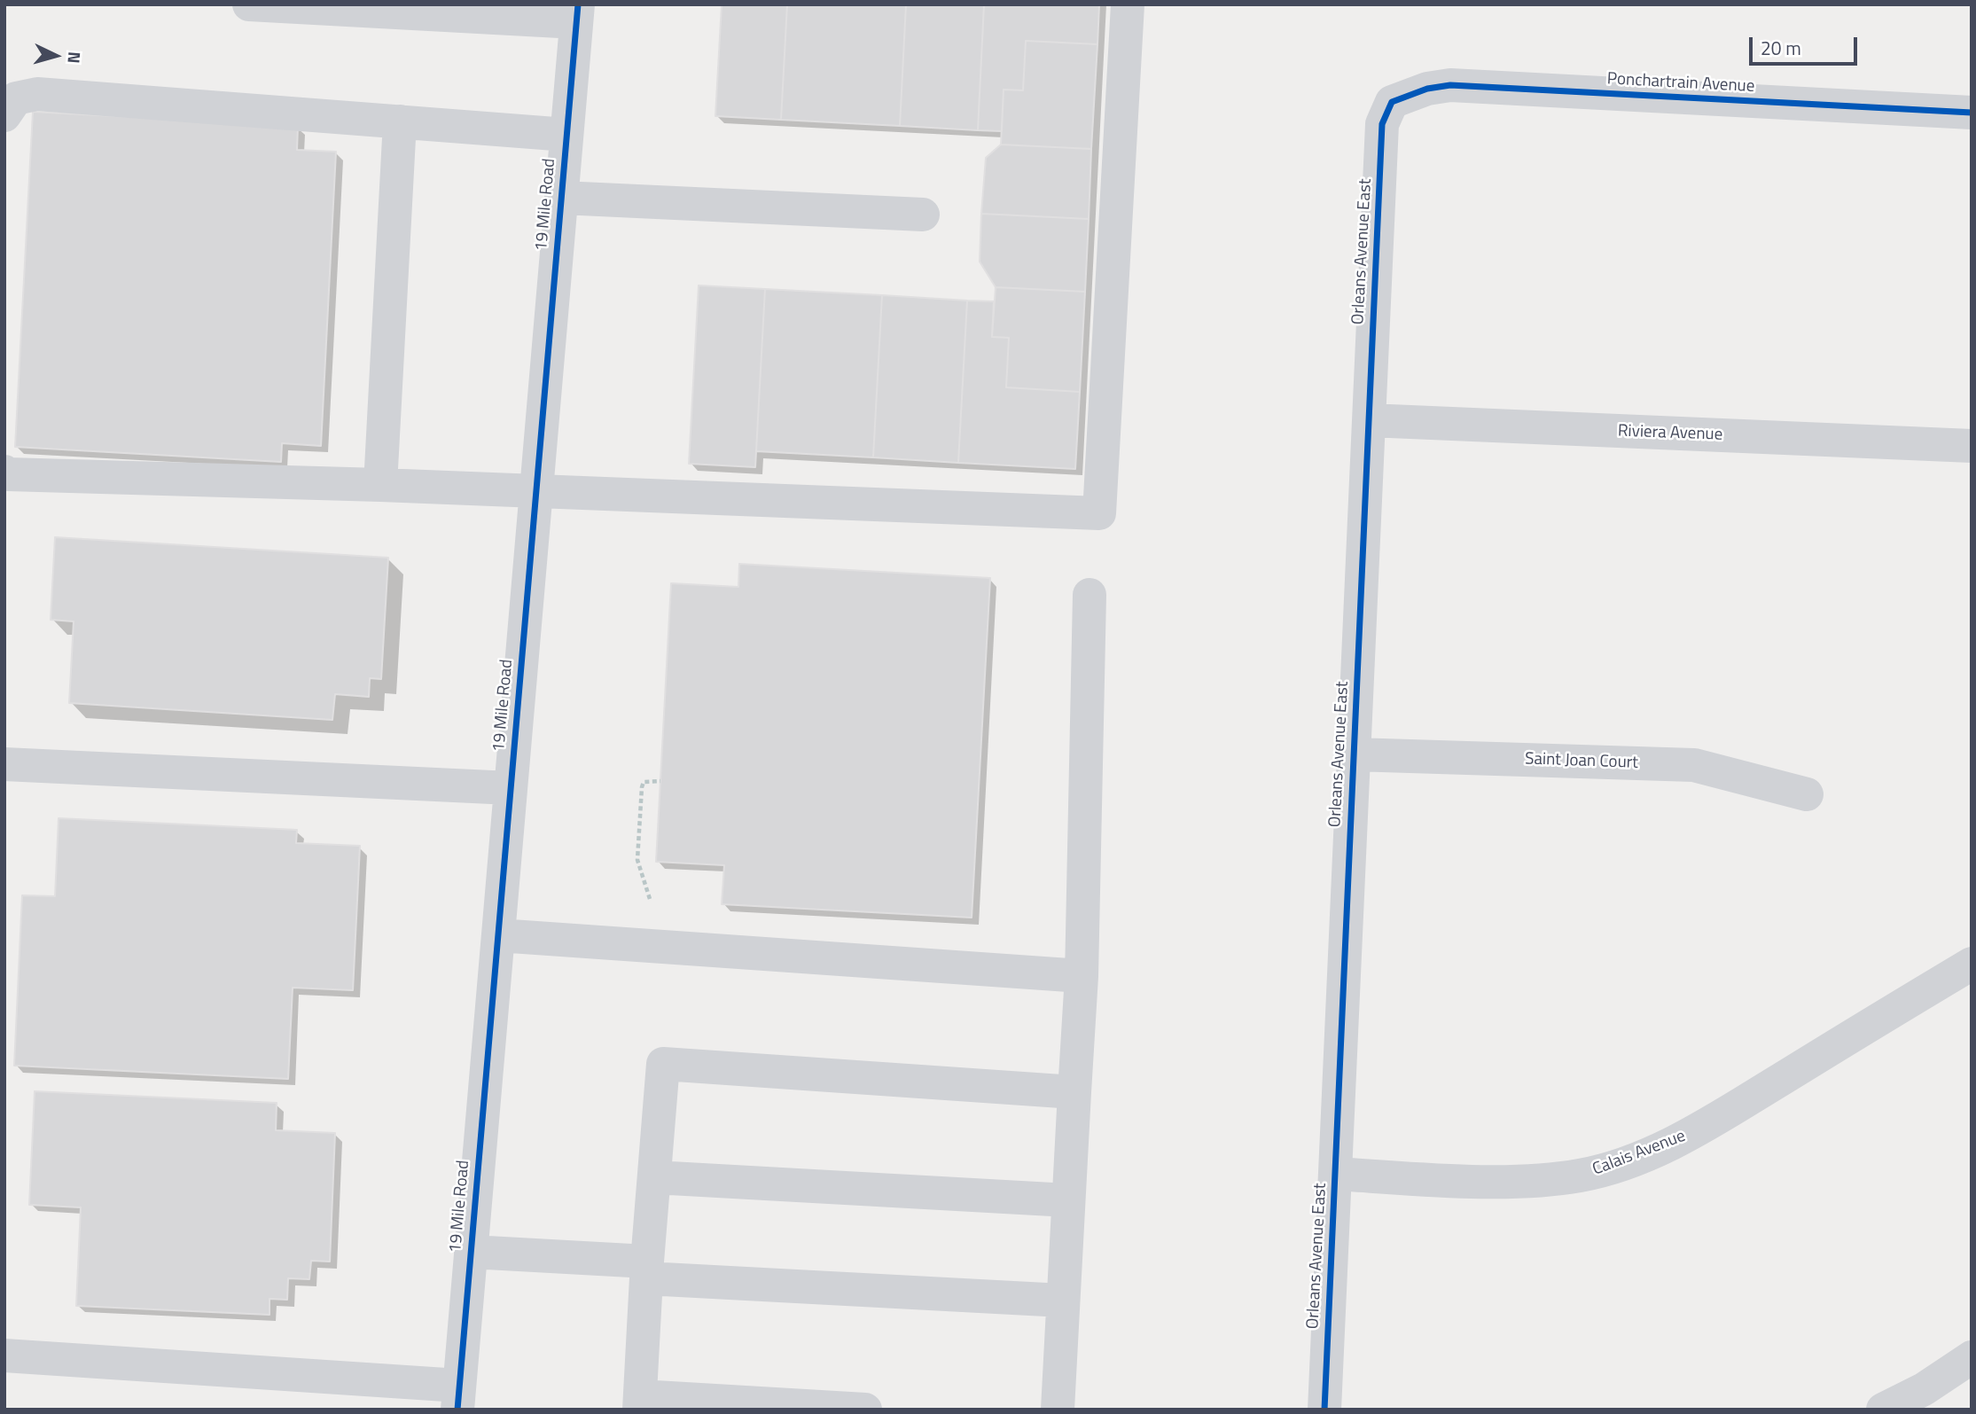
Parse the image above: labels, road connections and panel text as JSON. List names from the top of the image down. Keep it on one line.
{"streets":{"street":["Ponchartrain Avenue","19 Mile Road","Orleans Avenue East","Riviera Avenue","Saint Joan Court","Calais Avenue"]},"crossings":[["Ponchartrain Avenue","Orleans Avenue East"],["Orleans Avenue East","Riviera Avenue"],["Orleans Avenue East","Saint Joan Court"],["Orleans Avenue East","Calais Avenue"]],"scale_bar":"20 m","north":"right"}
